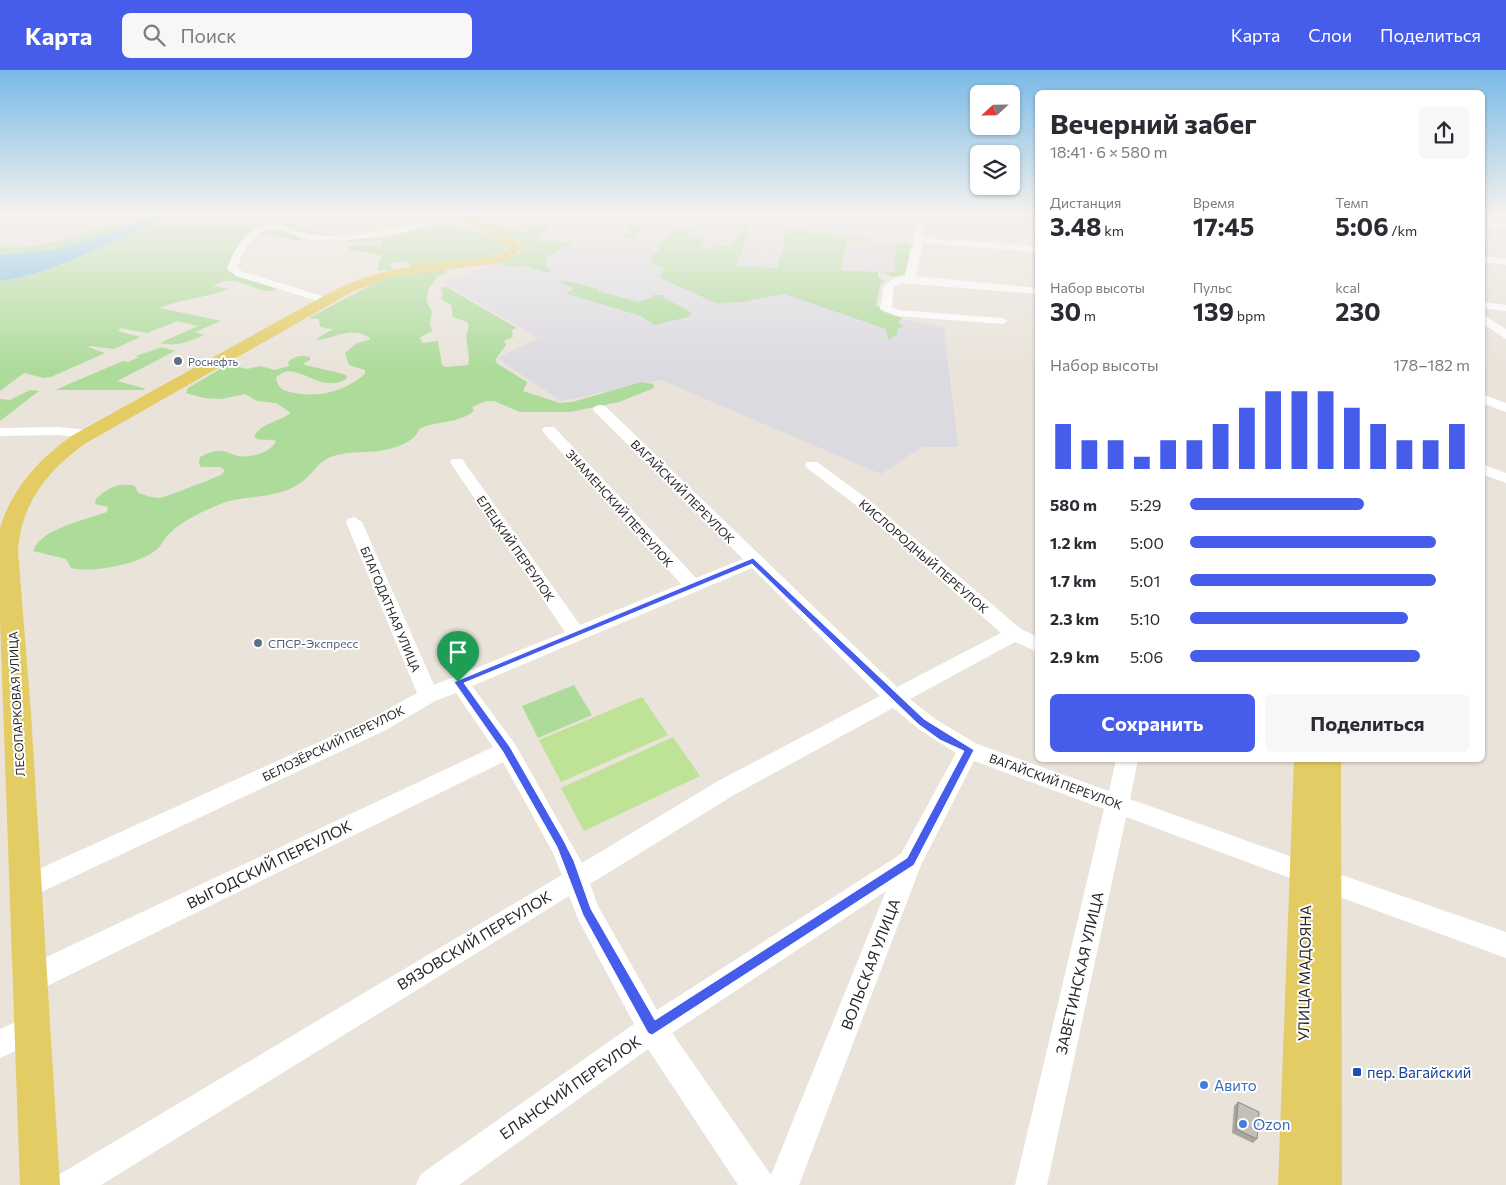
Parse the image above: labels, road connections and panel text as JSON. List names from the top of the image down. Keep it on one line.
{"streets":{"main road":["ЛЕСОПАРКОВАЯ УЛИЦА","УЛИЦА МАДОЯНА"],"street":["ВАГАЙСКИЙ ПЕРЕУЛОК","ЗНАМЕНСКИЙ ПЕРЕУЛОК","ЕЛЕЦКИЙ ПЕРЕУЛОК","КИСЛОРОДНЫЙ ПЕРЕУЛОК","БЛАГОДАТНАЯ УЛИЦА","БЕЛОЗЁРСКИЙ ПЕРЕУЛОК","ВЫГОДСКИЙ ПЕРЕУЛОК","ВЯЗОВСКИЙ ПЕРЕУЛОК","ВОЛЬСКАЯ УЛИЦА","ЗАВЕТИНСКАЯ УЛИЦА","ЕЛАНСКИЙ ПЕРЕУЛОК"]},"crossings":[["ВАГАЙСКИЙ ПЕРЕУЛОК","БЕЛОЗЁРСКИЙ ПЕРЕУЛОК"],["ВАГАЙСКИЙ ПЕРЕУЛОК","ВЯЗОВСКИЙ ПЕРЕУЛОК"],["ВАГАЙСКИЙ ПЕРЕУЛОК","ВОЛЬСКАЯ УЛИЦА"],["ВАГАЙСКИЙ ПЕРЕУЛОК","ЗАВЕТИНСКАЯ УЛИЦА"],["ВАГАЙСКИЙ ПЕРЕУЛОК","УЛИЦА МАДОЯНА"],["ЗНАМЕНСКИЙ ПЕРЕУЛОК","БЕЛОЗЁРСКИЙ ПЕРЕУЛОК"],["ЕЛЕЦКИЙ ПЕРЕУЛОК","БЕЛОЗЁРСКИЙ ПЕРЕУЛОК"],["КИСЛОРОДНЫЙ ПЕРЕУЛОК","ВЯЗОВСКИЙ ПЕРЕУЛОК"],["БЛАГОДАТНАЯ УЛИЦА","БЕЛОЗЁРСКИЙ ПЕРЕУЛОК"],["ЛЕСОПАРКОВАЯ УЛИЦА","БЕЛОЗЁРСКИЙ ПЕРЕУЛОК"],["ЛЕСОПАРКОВАЯ УЛИЦА","ВЫГОДСКИЙ ПЕРЕУЛОК"],["ВОЛЬСКАЯ УЛИЦА","ЕЛАНСКИЙ ПЕРЕУЛОК"]],"places":{"other":["Роснефть","СПСР-Экспресс","Авито","Ozon"],"transit":["пер. Вагайский"]},"north":"left","page":{"header":"Карта","search":"Поиск","nav":["Карта","Слои","Поделиться"],"heading":["Вечерний забег","18:41 · 6 × 580 m"],"stats":[["Дистанция","3.48 km"],["Время","17:45"],["Темп","5:06 /km"],["Набор высоты","30 m"],["Пульс","139 bpm"],["kcal","230"]],"chart":["Набор высоты","178–182 m"],"list":[{"name":"580 m","note":"5:29"},{"name":"1.2 km","note":"5:00"},{"name":"1.7 km","note":"5:01"},{"name":"2.3 km","note":"5:10"},{"name":"2.9 km","note":"5:06"}],"buttons":["Сохранить","Поделиться"]}}
